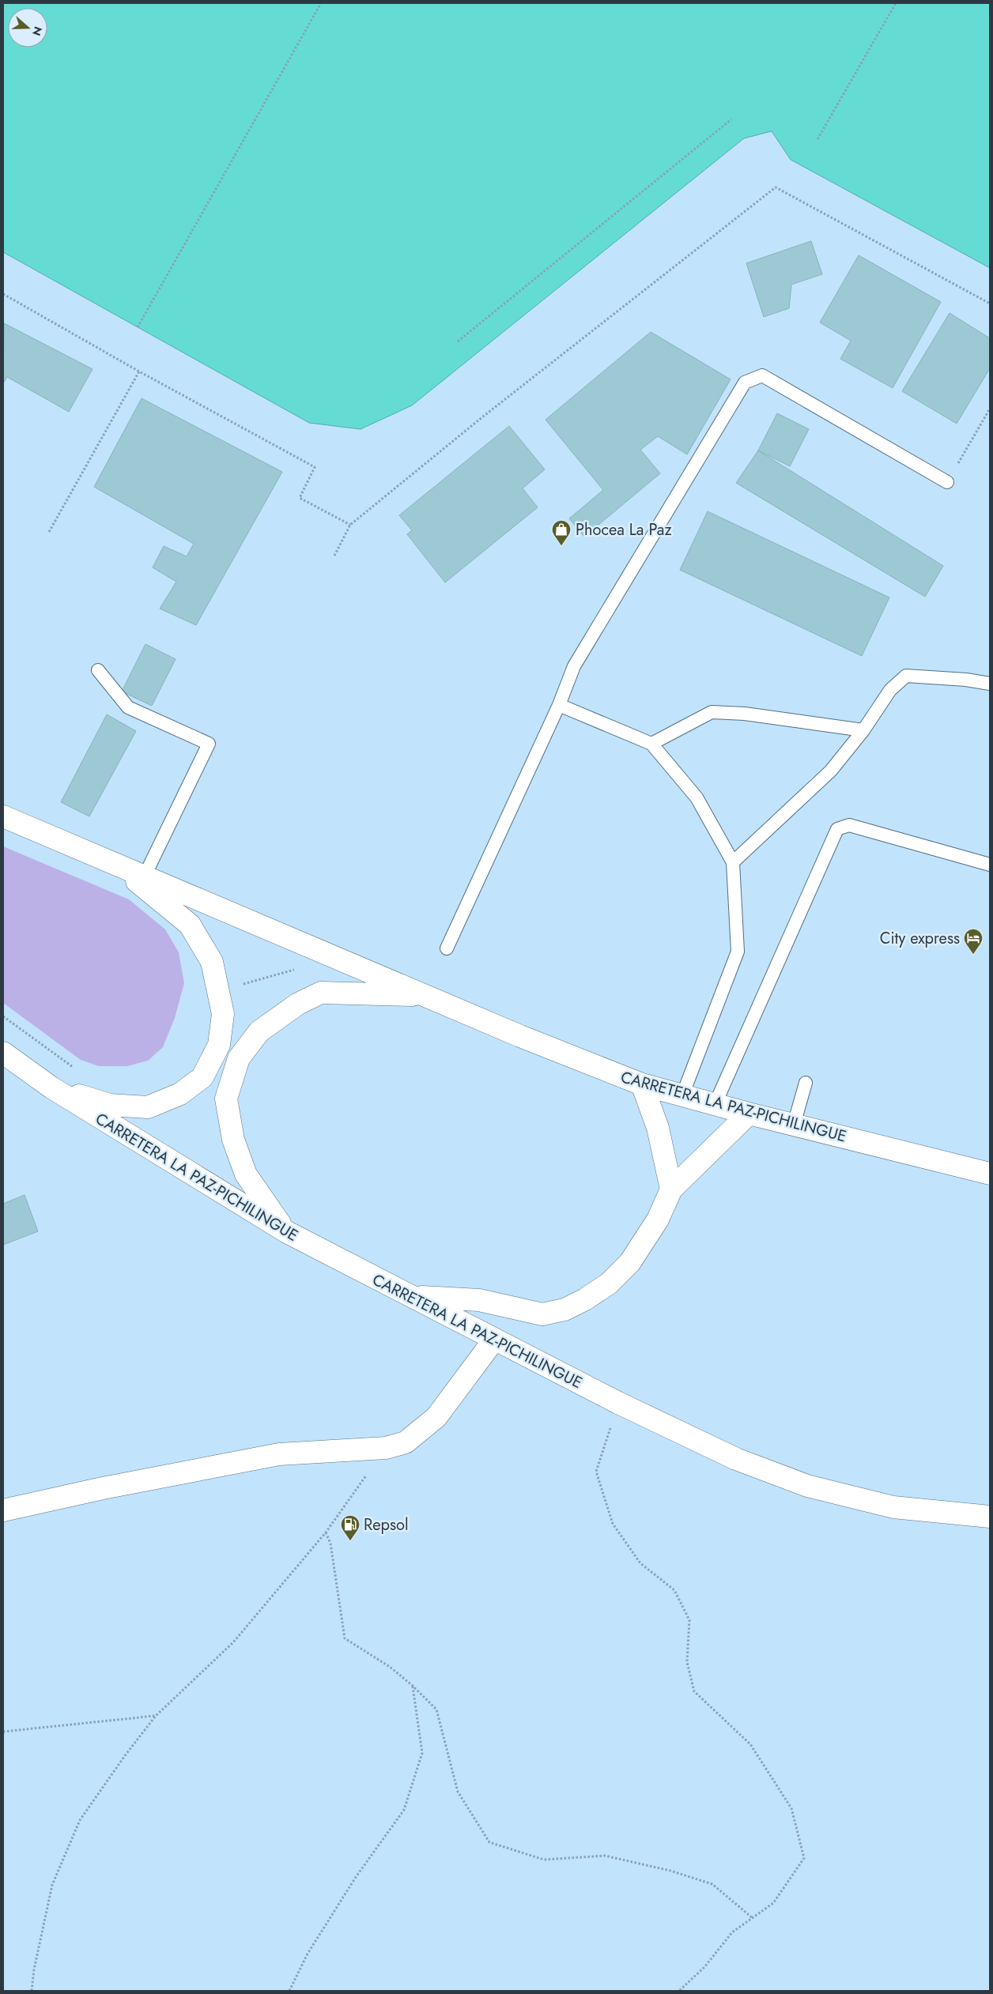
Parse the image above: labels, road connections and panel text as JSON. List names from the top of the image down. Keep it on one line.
{"streets":{"main road":["CARRETERA LA PAZ-PICHILINGUE"]},"places":{"shop":["Phocea La Paz"],"hotel":["City express"],"fuel station":["Repsol"]},"north":"right"}
